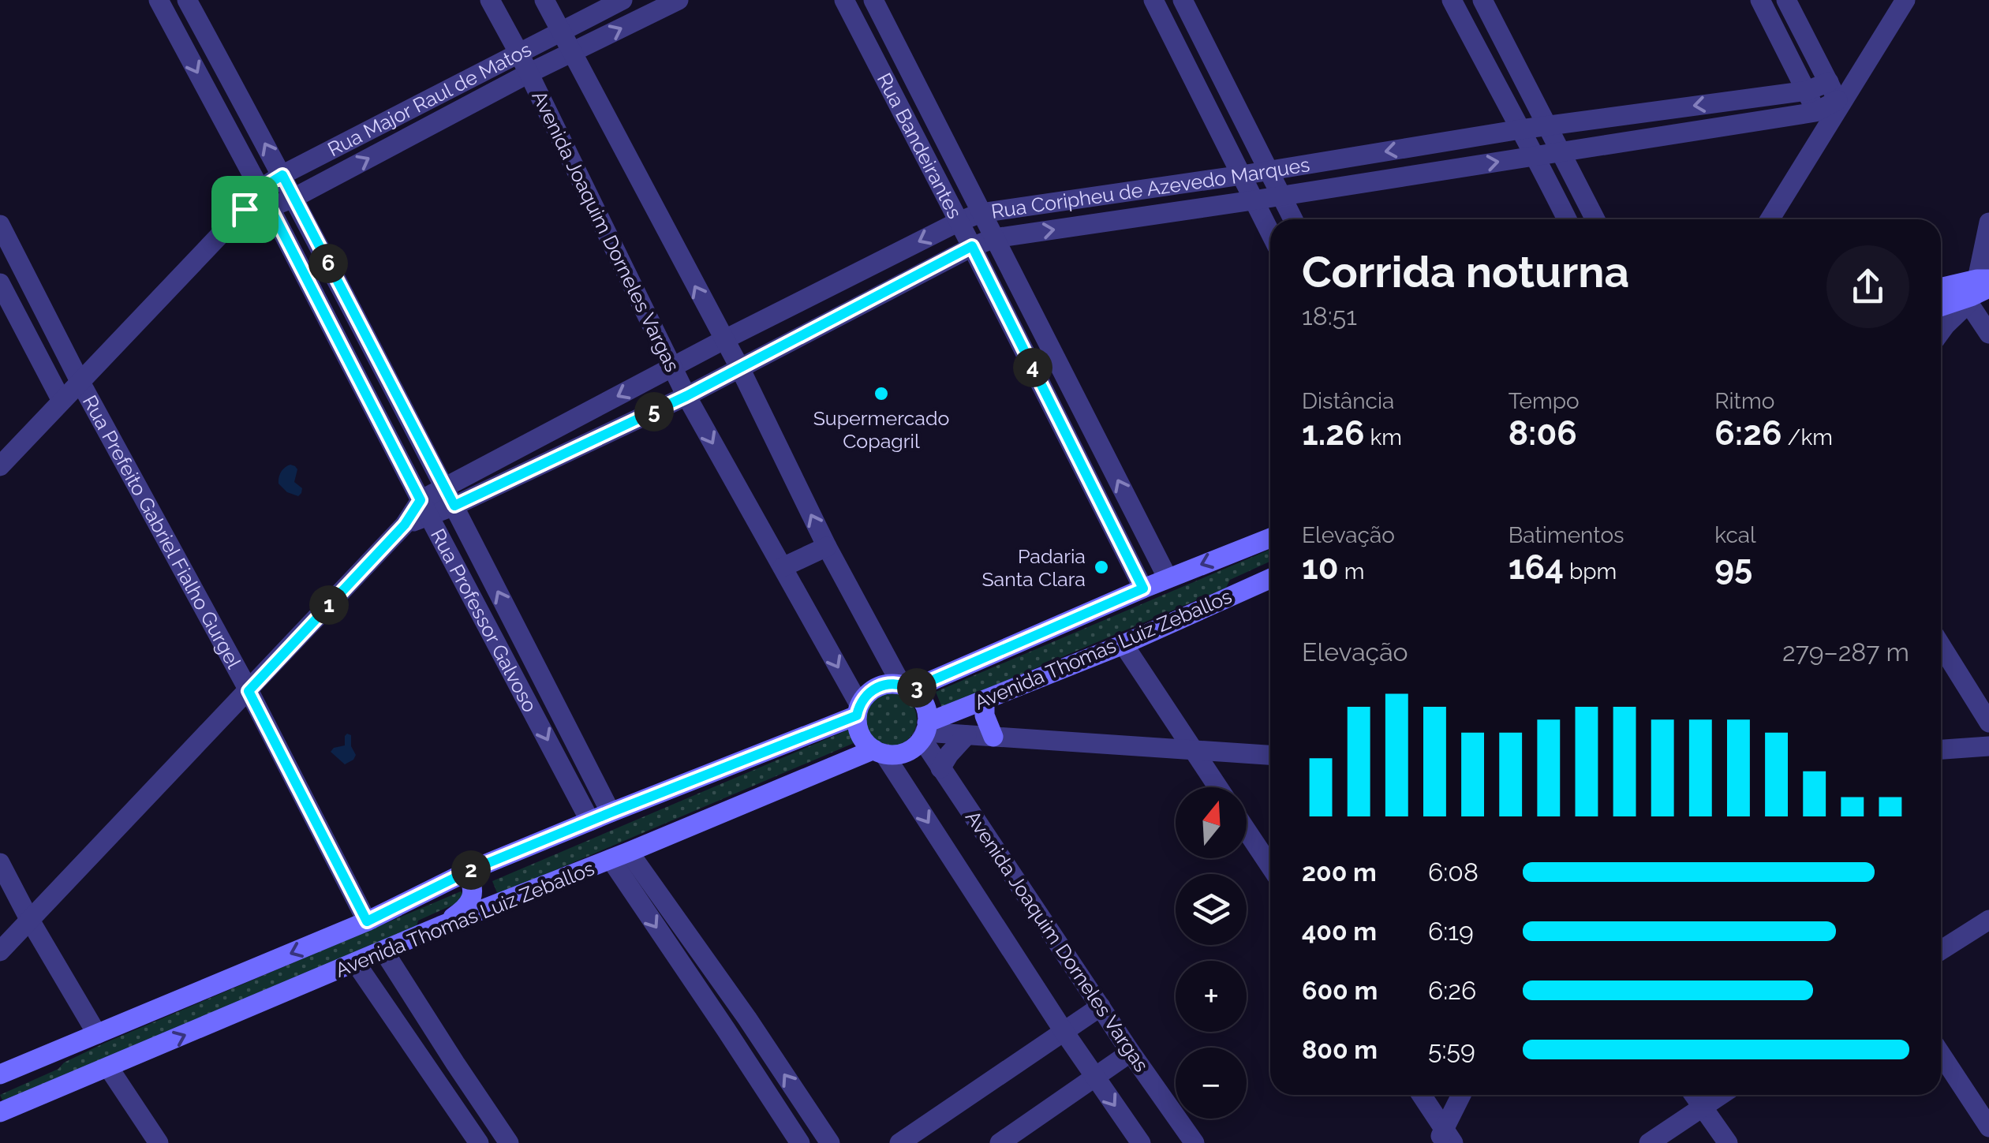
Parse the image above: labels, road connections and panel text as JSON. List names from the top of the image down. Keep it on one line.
{"streets":{"main road":["Avenida Joaquim Dorneles Vargas","Avenida Thomas Luiz Zeballos"],"street":["Rua Major Raul de Matos","Rua Bandeirantes","Rua Coripheu de Azevedo Marques","Rua Prefeito Gabriel Fialho Gurgel","Rua Professor Galvoso"]},"crossings":[["Rua Major Raul de Matos","Avenida Joaquim Dorneles Vargas"],["Rua Major Raul de Matos","Rua Prefeito Gabriel Fialho Gurgel"],["Rua Major Raul de Matos","Rua Professor Galvoso"],["Rua Bandeirantes","Rua Coripheu de Azevedo Marques"],["Rua Bandeirantes","Avenida Thomas Luiz Zeballos"],["Rua Coripheu de Azevedo Marques","Avenida Joaquim Dorneles Vargas"],["Rua Coripheu de Azevedo Marques","Rua Prefeito Gabriel Fialho Gurgel"],["Rua Coripheu de Azevedo Marques","Rua Professor Galvoso"],["Avenida Joaquim Dorneles Vargas","Avenida Thomas Luiz Zeballos"],["Rua Prefeito Gabriel Fialho Gurgel","Avenida Thomas Luiz Zeballos"],["Rua Professor Galvoso","Avenida Thomas Luiz Zeballos"]],"places":["Supermercado Copagril","Padaria Santa Clara"],"north":"top","page":{"heading":["Corrida noturna","18:51"],"pins":["6","4","5","1","3","2"],"stats":[["Distância","1.26 km"],["Tempo","8:06"],["Ritmo","6:26 /km"],["Elevação","10 m"],["Batimentos","164 bpm"],["kcal","95"]],"chart":["Elevação","279–287 m"],"map_buttons":["+","−"],"list":[{"name":"200 m","note":"6:08"},{"name":"400 m","note":"6:19"},{"name":"600 m","note":"6:26"},{"name":"800 m","note":"5:59"}]}}
